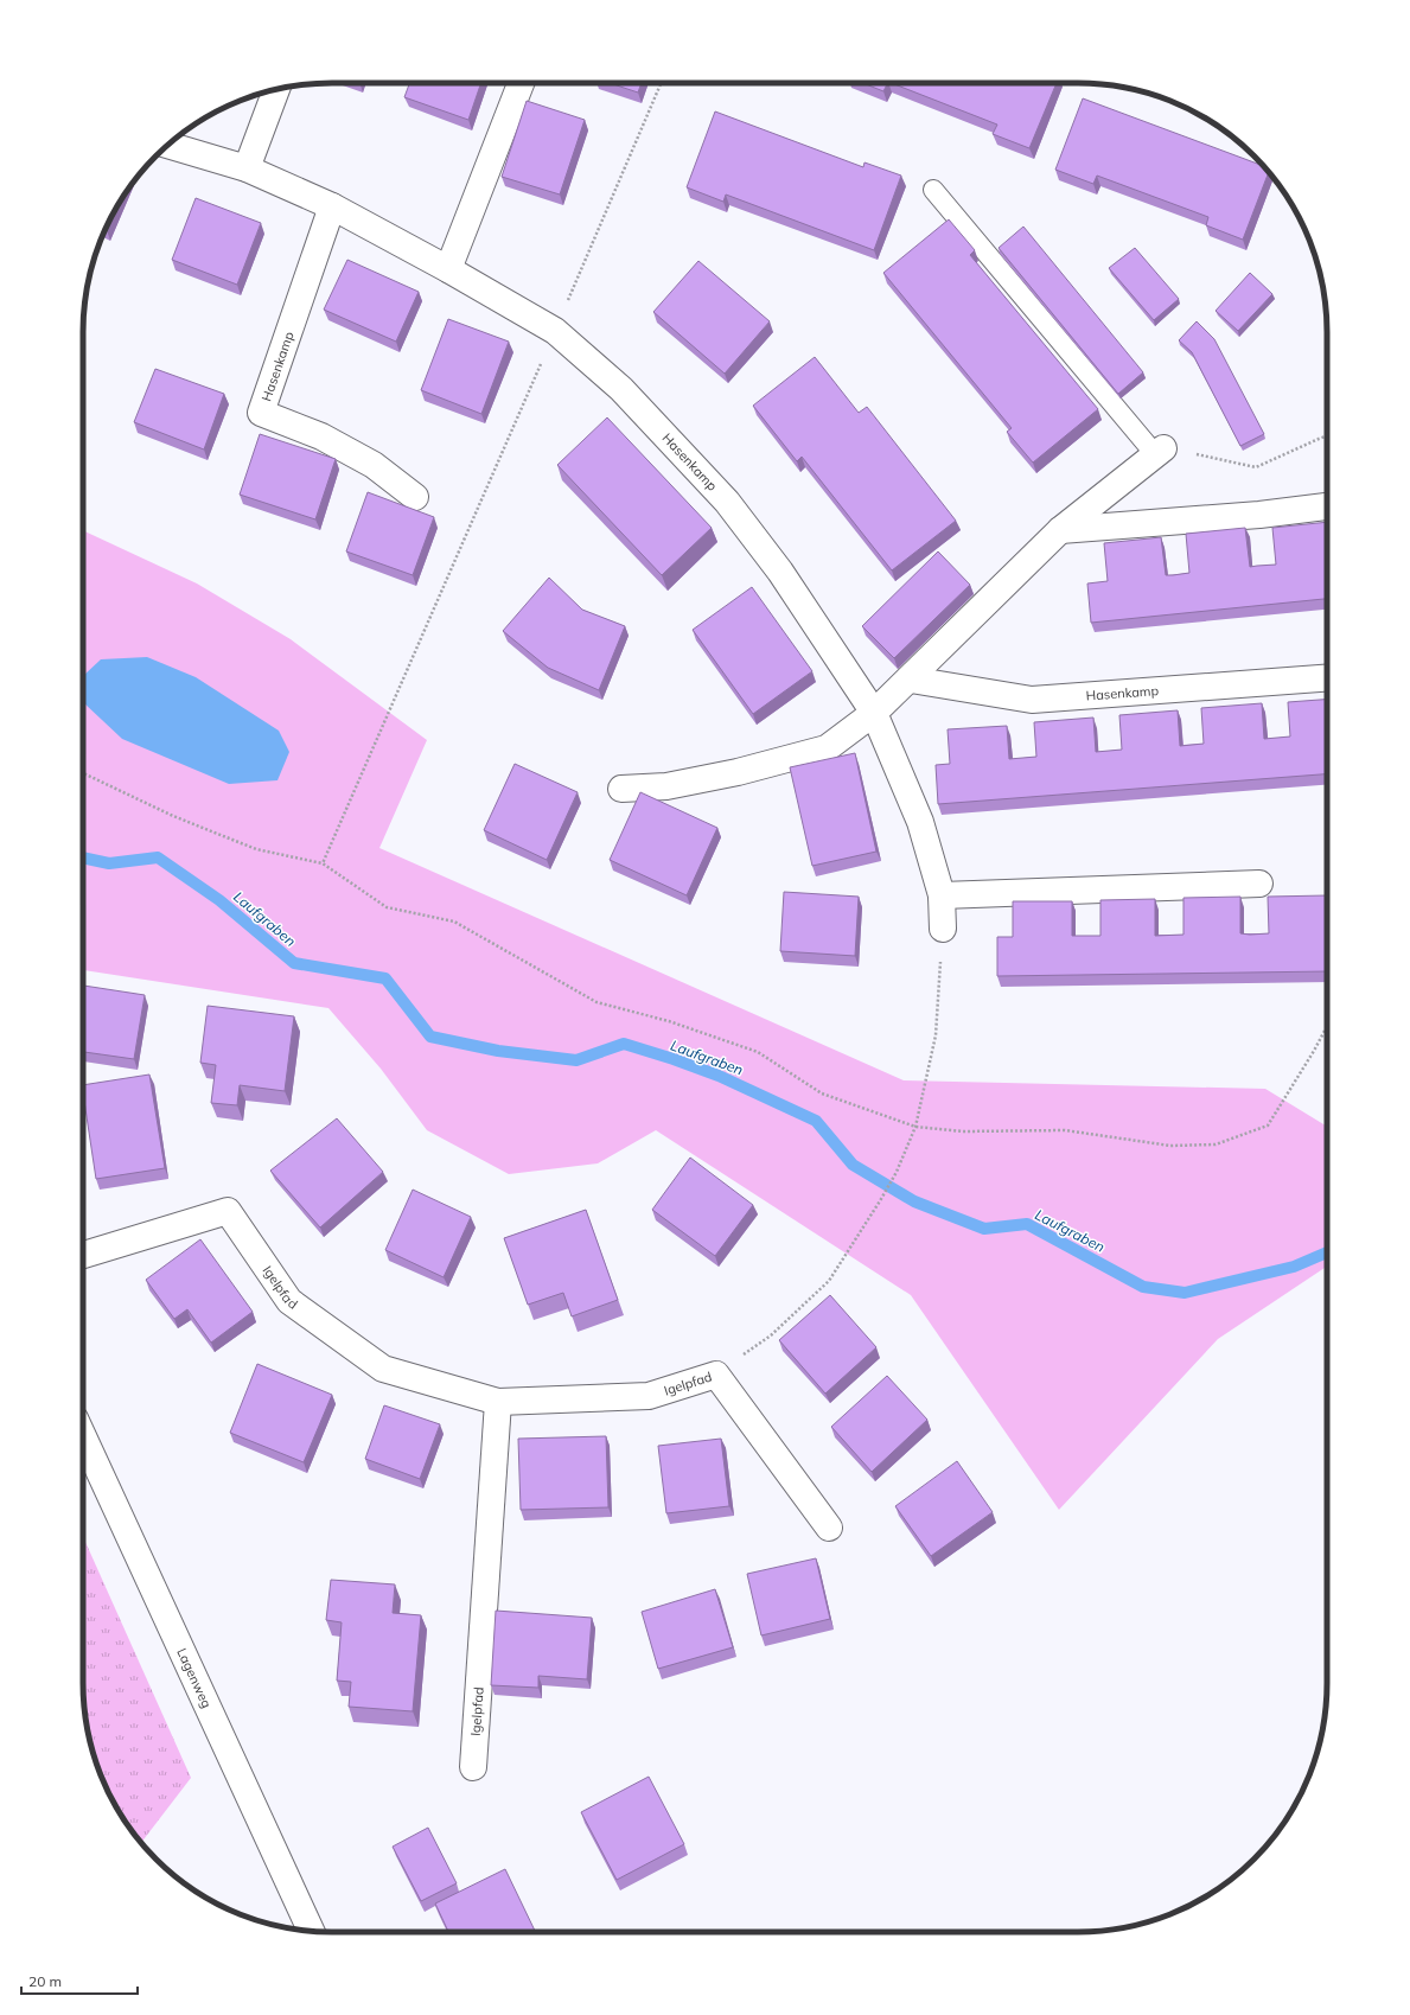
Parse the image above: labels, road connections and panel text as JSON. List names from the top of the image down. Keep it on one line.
{"streets":{"street":["Hasenkamp","Igelpfad","Lagenweg"]},"water":["Laufgraben"],"scale_bar":"20 m"}
